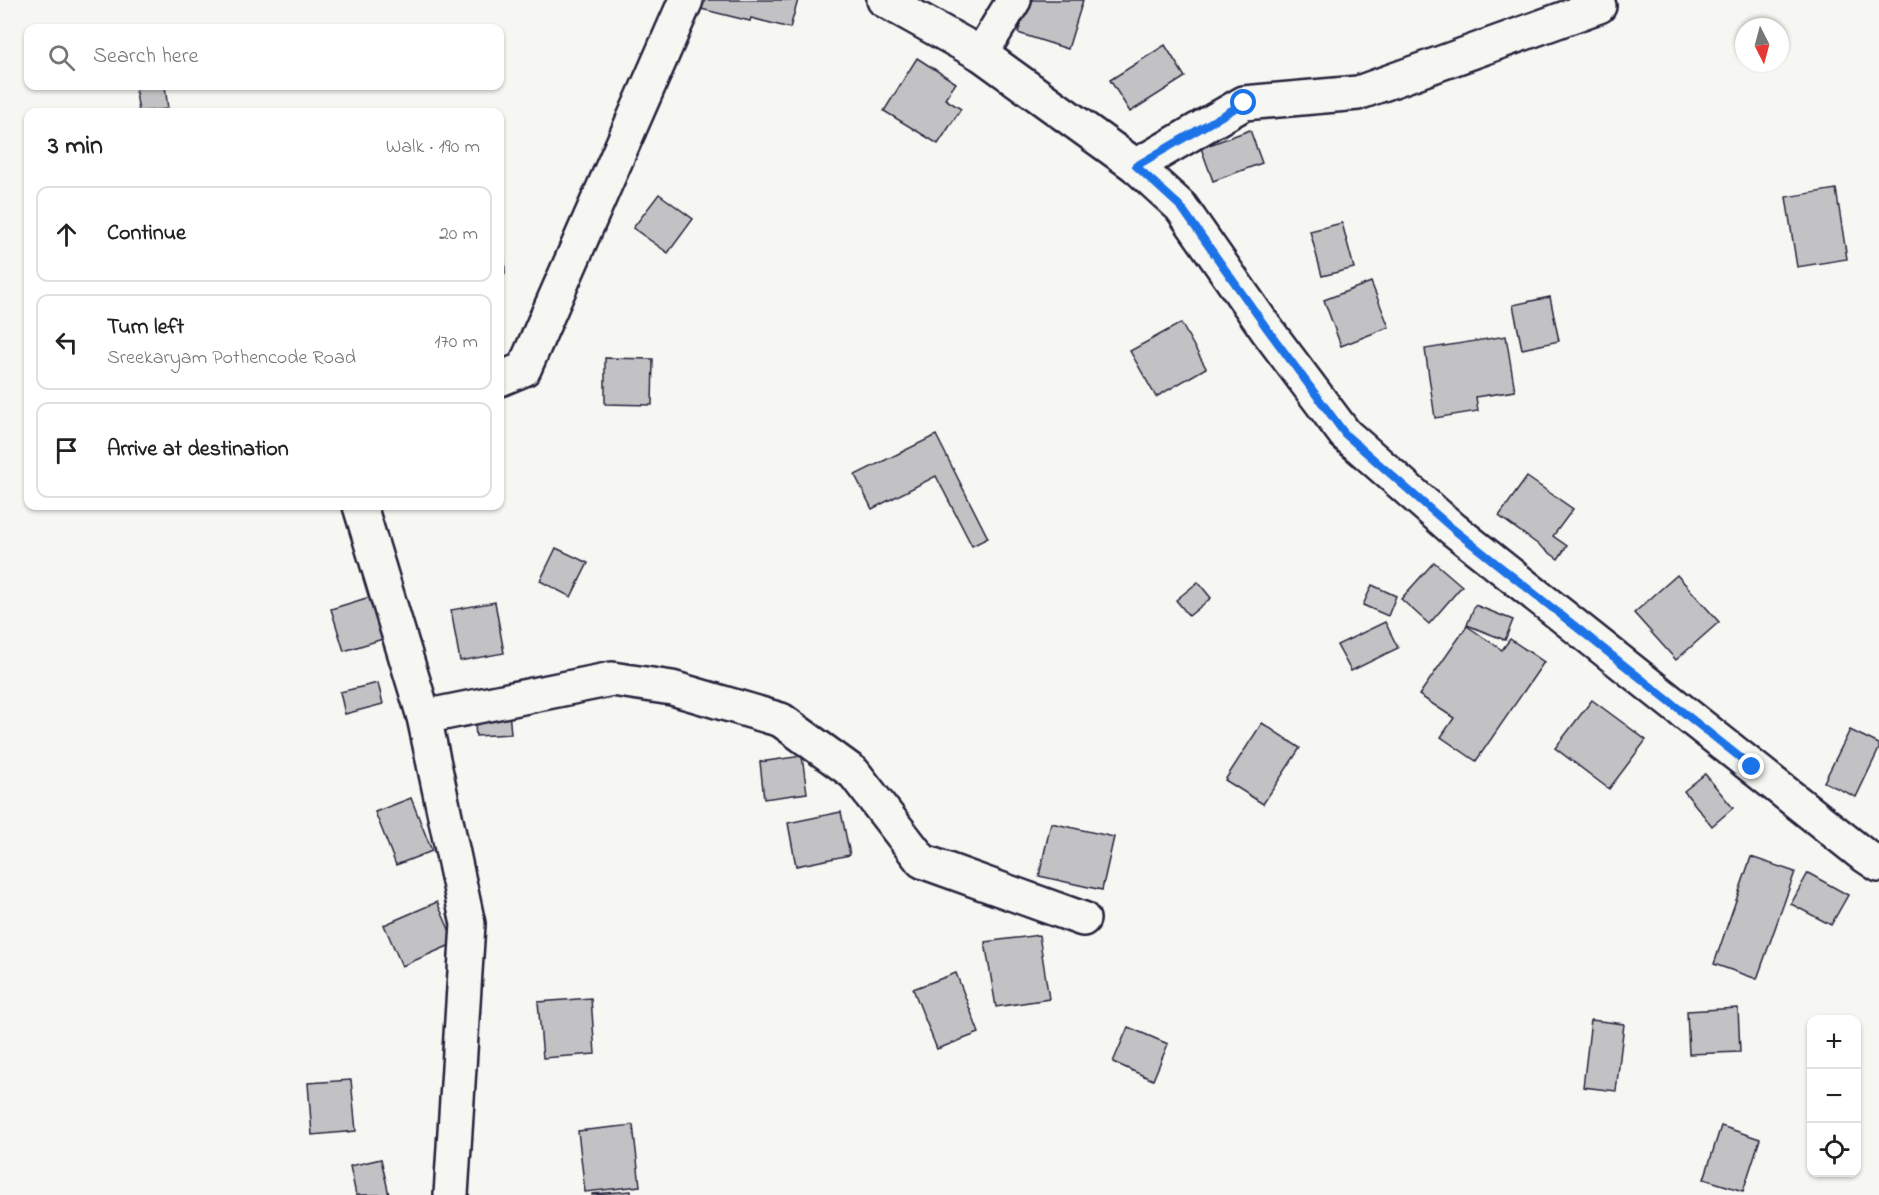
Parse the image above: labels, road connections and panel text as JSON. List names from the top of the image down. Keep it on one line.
{"north":"bottom","page":{"search":"Search here","heading":["3 min","Walk · 190 m"],"list":[["Continue","20 m"],["Turn left","Sreekaryam Pothencode Road","170 m"],"Arrive at destination"],"map_buttons":["+","−"]}}
